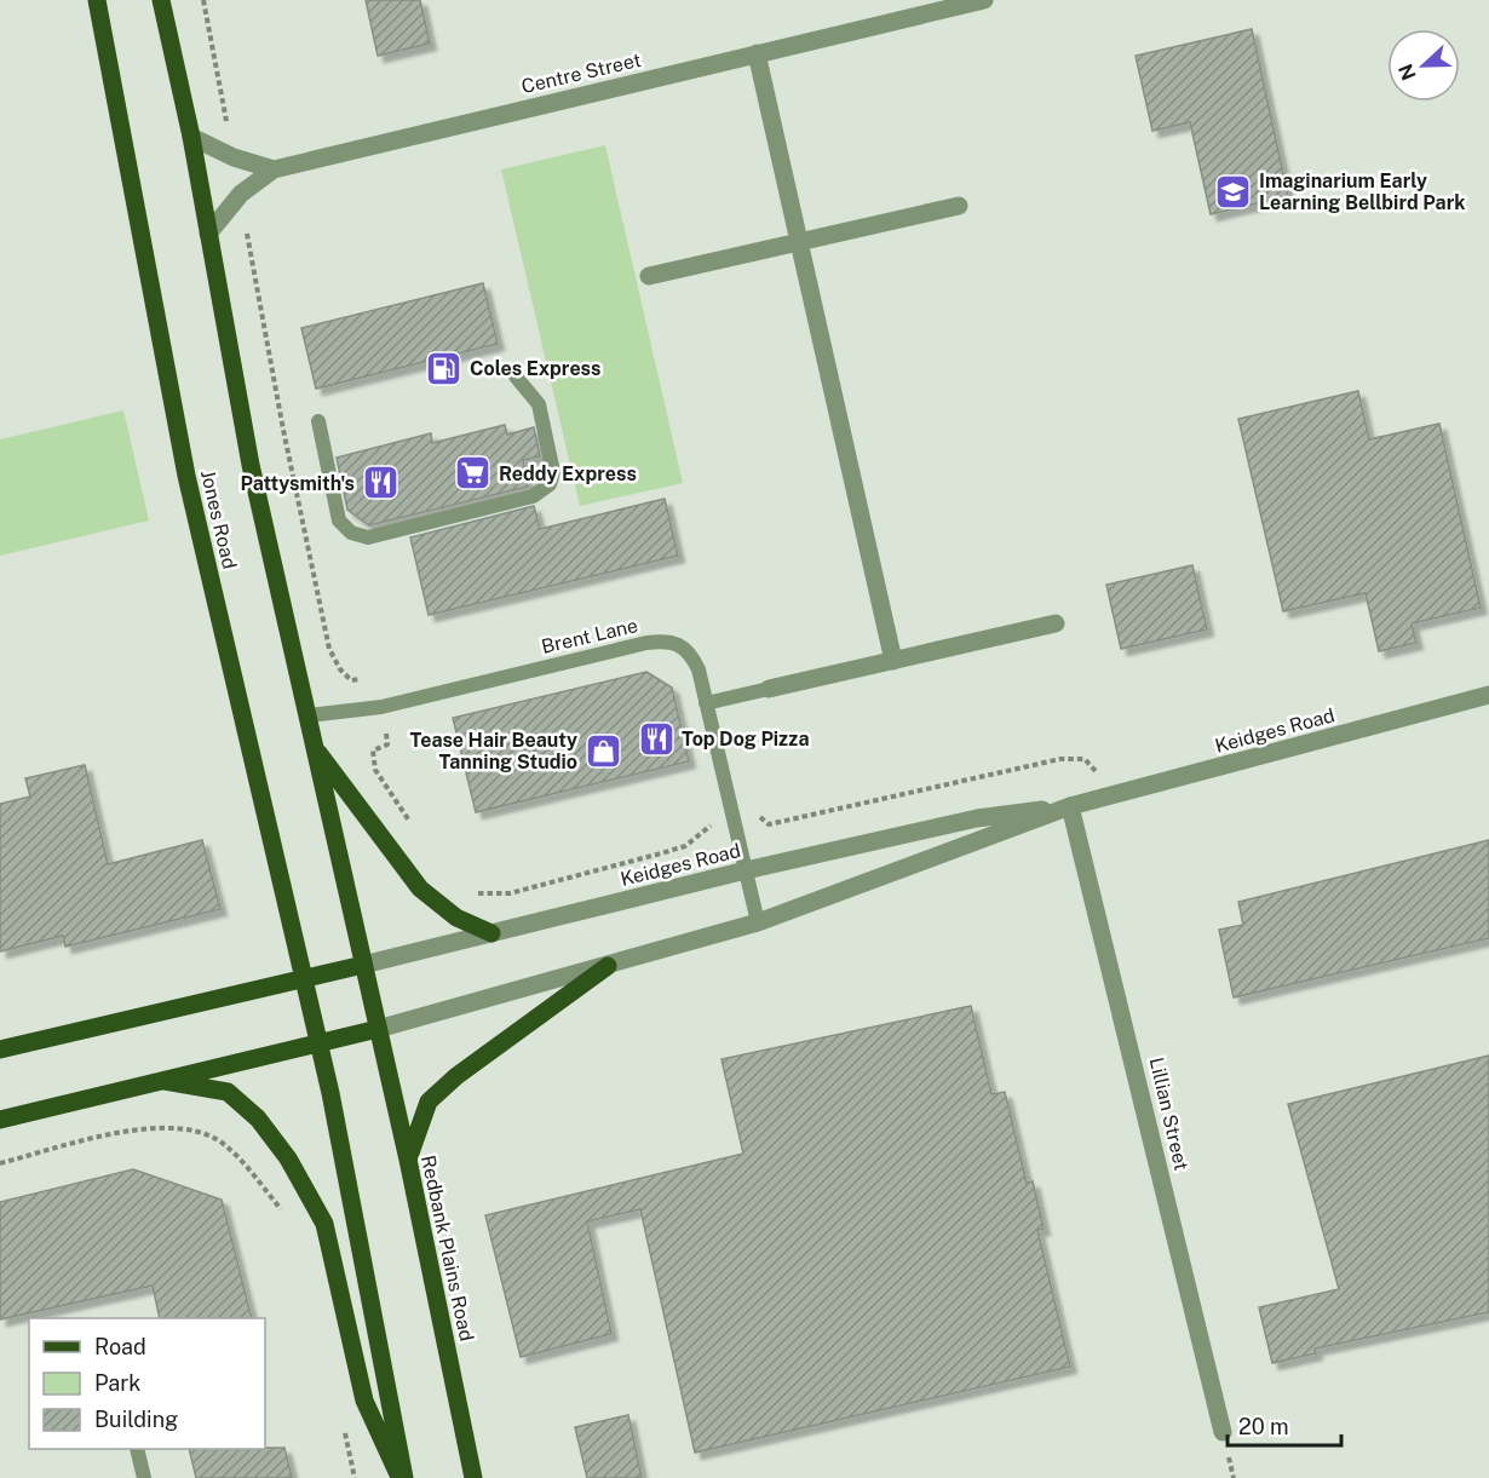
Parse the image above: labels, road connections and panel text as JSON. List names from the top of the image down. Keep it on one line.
{"streets":{"main road":["Jones Road","Keidges Road","Redbank Plains Road"],"street":["Centre Street","Lillian Street"],"lane":["Brent Lane"]},"crossings":[["Jones Road","Keidges Road"],["Brent Lane","Keidges Road"],["Keidges Road","Lillian Street"],["Keidges Road","Redbank Plains Road"]],"places":{"school or university":["Imaginarium Early Learning Bellbird Park"],"fuel station":["Coles Express"],"supermarket":["Reddy Express"],"restaurant":["Pattysmith's","Top Dog Pizza"],"shop":["Tease Hair Beauty Tanning Studio"]},"legend":["Road","Park","Building"],"scale_bar":"20 m","north":"left"}
